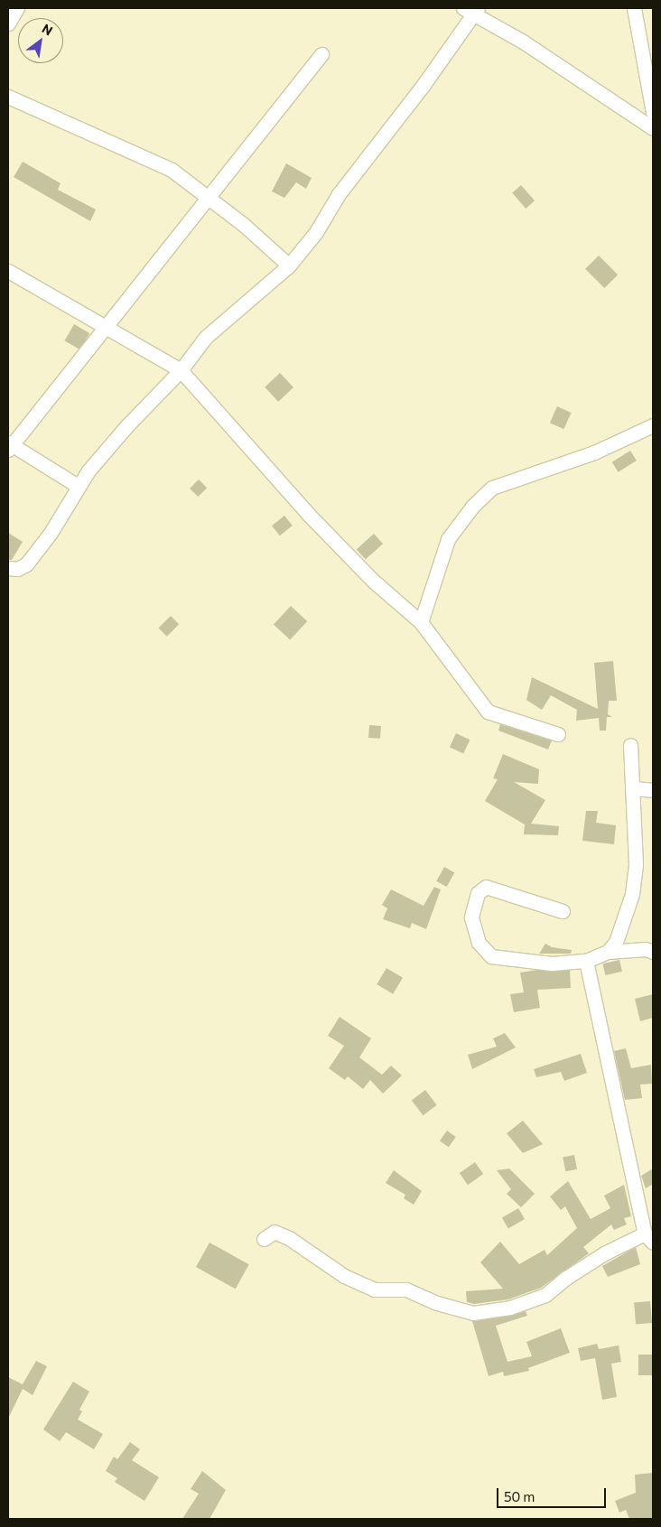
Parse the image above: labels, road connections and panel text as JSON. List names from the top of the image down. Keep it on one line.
{"scale_bar":"50 m","north":"top right"}
